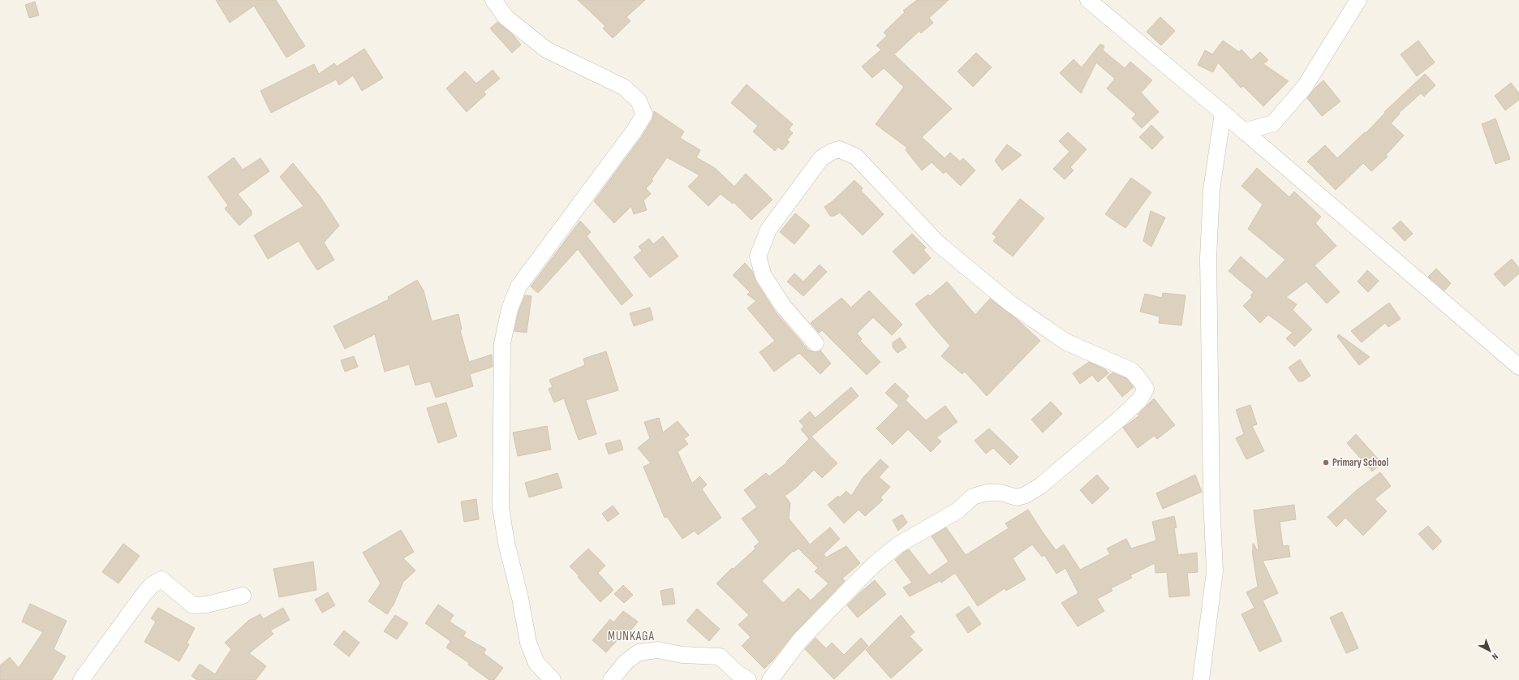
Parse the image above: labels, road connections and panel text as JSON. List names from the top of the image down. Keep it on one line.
{"districts":["MUNKAGA"],"places":["Primary School"],"north":"bottom right"}
